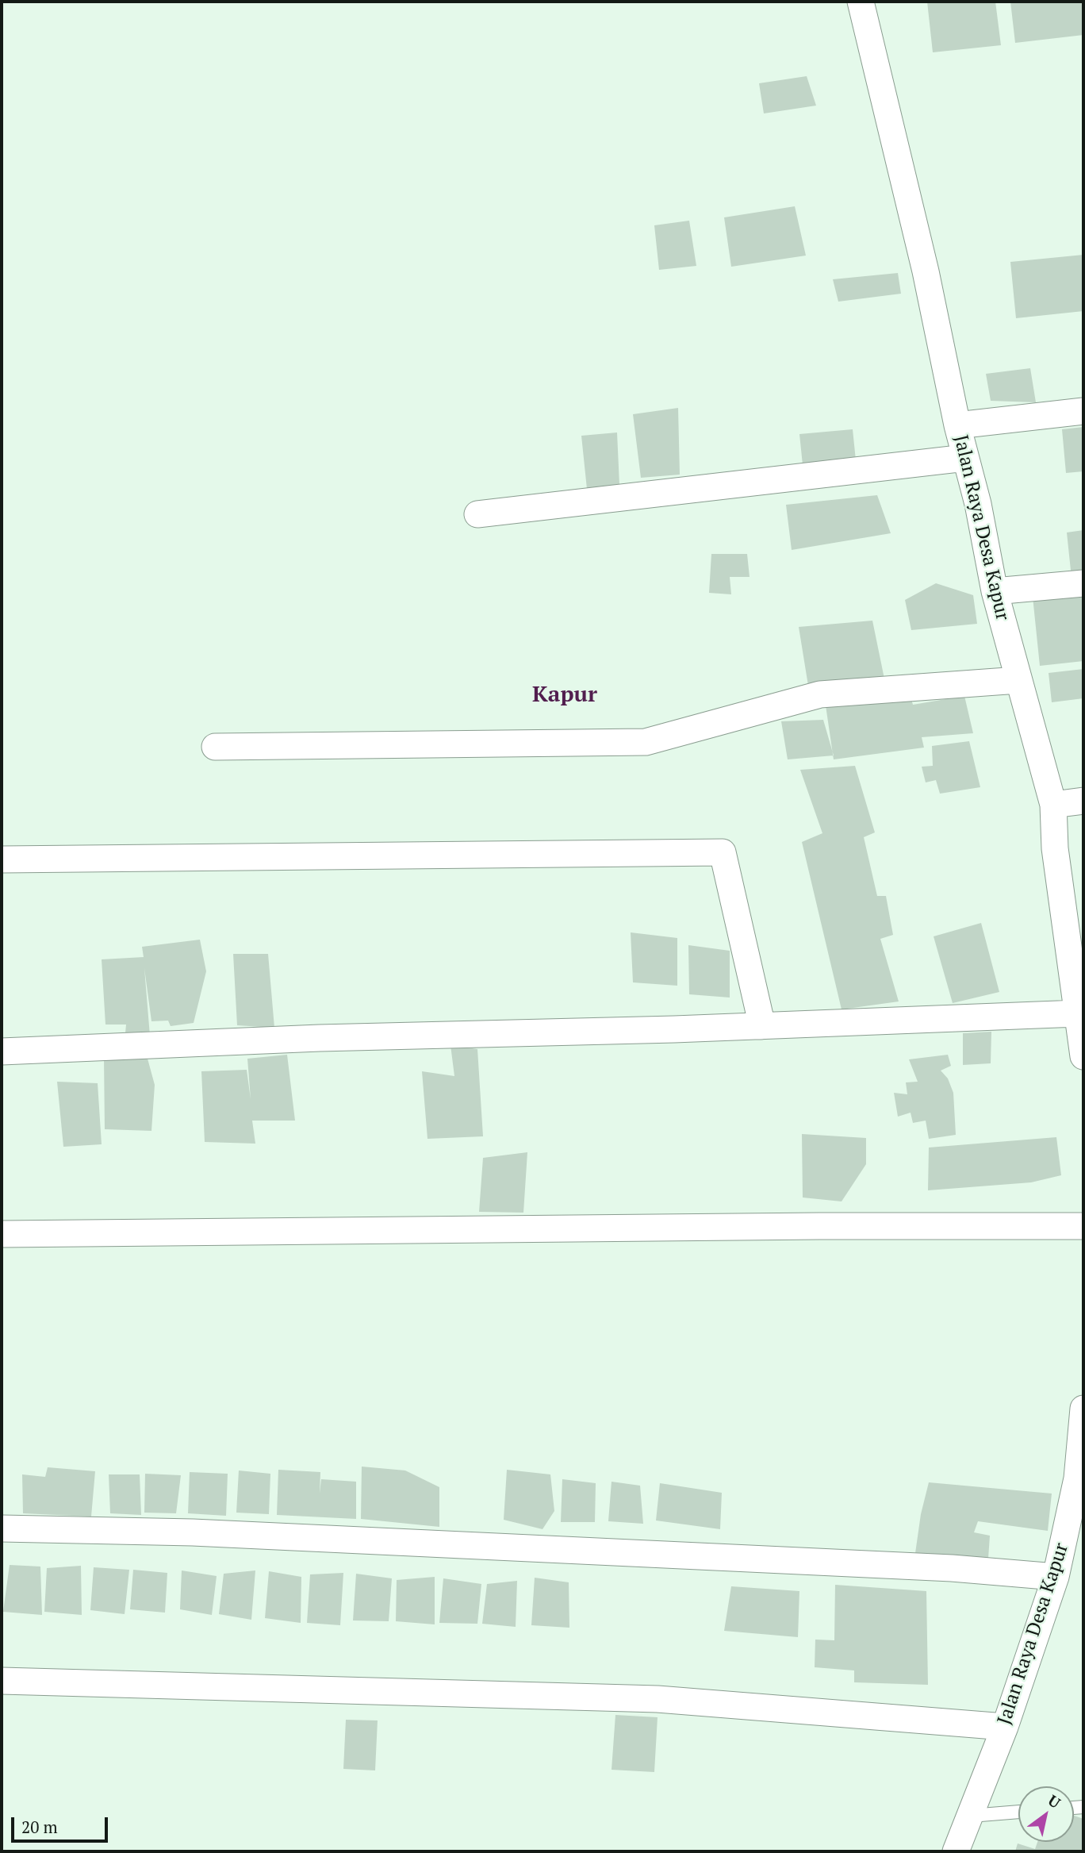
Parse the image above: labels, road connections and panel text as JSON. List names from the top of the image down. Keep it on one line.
{"streets":{"street":["Jalan Raya Desa Kapur"]},"districts":["Kapur"],"scale_bar":"20 m","north":"top right"}
